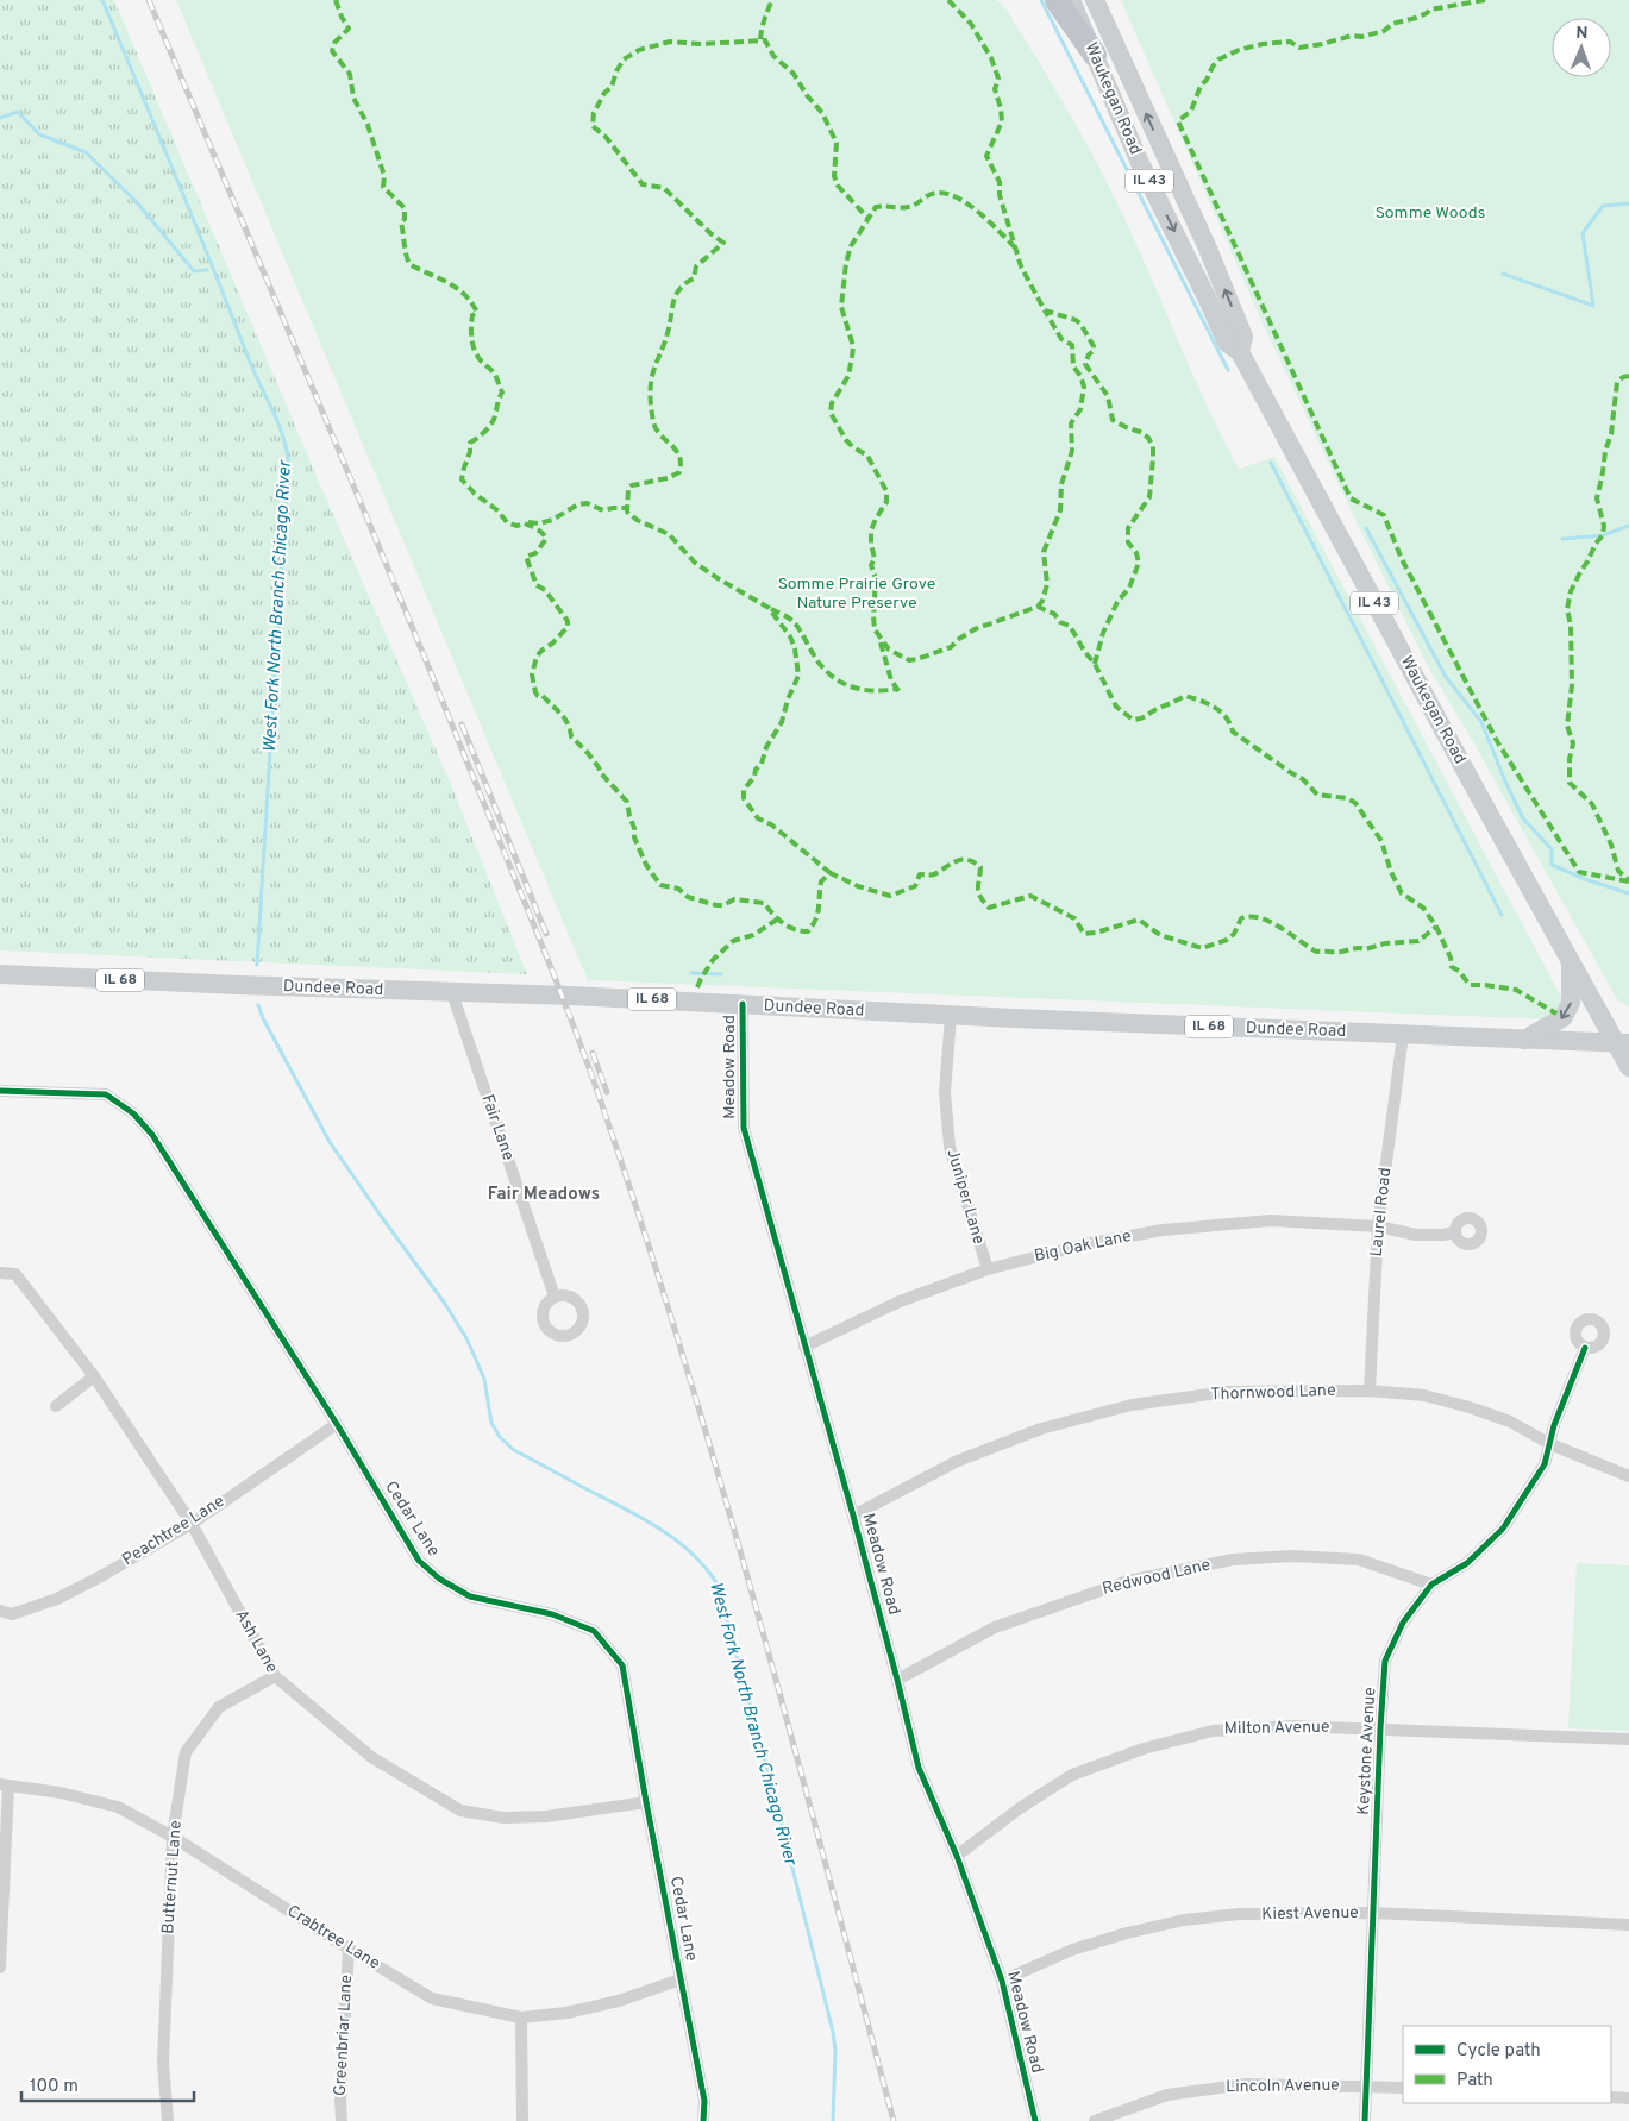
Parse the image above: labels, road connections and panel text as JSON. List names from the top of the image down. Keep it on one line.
{"streets":{"main road":["Waukegan Road","IL 43","IL 68","Dundee Road"],"street":["Meadow Road","Fair Lane","Juniper Lane","Laurel Road","Big Oak Lane","Thornwood Lane","Cedar Lane","Peachtree Lane","Redwood Lane","Ash Lane","Milton Avenue","Keystone Avenue","Butternut Lane","Kiest Avenue","Crabtree Lane","Greenbriar Lane","Lincoln Avenue"]},"crossings":[["Waukegan Road","Dundee Road"],["Dundee Road","Meadow Road"],["Dundee Road","Fair Lane"],["Dundee Road","Juniper Lane"],["Dundee Road","Laurel Road"],["Meadow Road","Big Oak Lane"],["Meadow Road","Thornwood Lane"],["Meadow Road","Redwood Lane"],["Meadow Road","Milton Avenue"],["Meadow Road","Kiest Avenue"],["Juniper Lane","Big Oak Lane"],["Laurel Road","Big Oak Lane"],["Laurel Road","Thornwood Lane"],["Thornwood Lane","Keystone Avenue"],["Cedar Lane","Peachtree Lane"],["Cedar Lane","Ash Lane"],["Cedar Lane","Crabtree Lane"],["Peachtree Lane","Ash Lane"],["Redwood Lane","Keystone Avenue"],["Ash Lane","Butternut Lane"],["Milton Avenue","Keystone Avenue"],["Keystone Avenue","Kiest Avenue"],["Keystone Avenue","Lincoln Avenue"],["Butternut Lane","Crabtree Lane"],["Crabtree Lane","Greenbriar Lane"]],"districts":["Fair Meadows"],"water":["West Fork North Branch Chicago River"],"parks":["Somme Woods","Somme Prairie Grove Nature Preserve"],"legend":["Cycle path","Path"],"scale_bar":"100 m","north":"top"}
